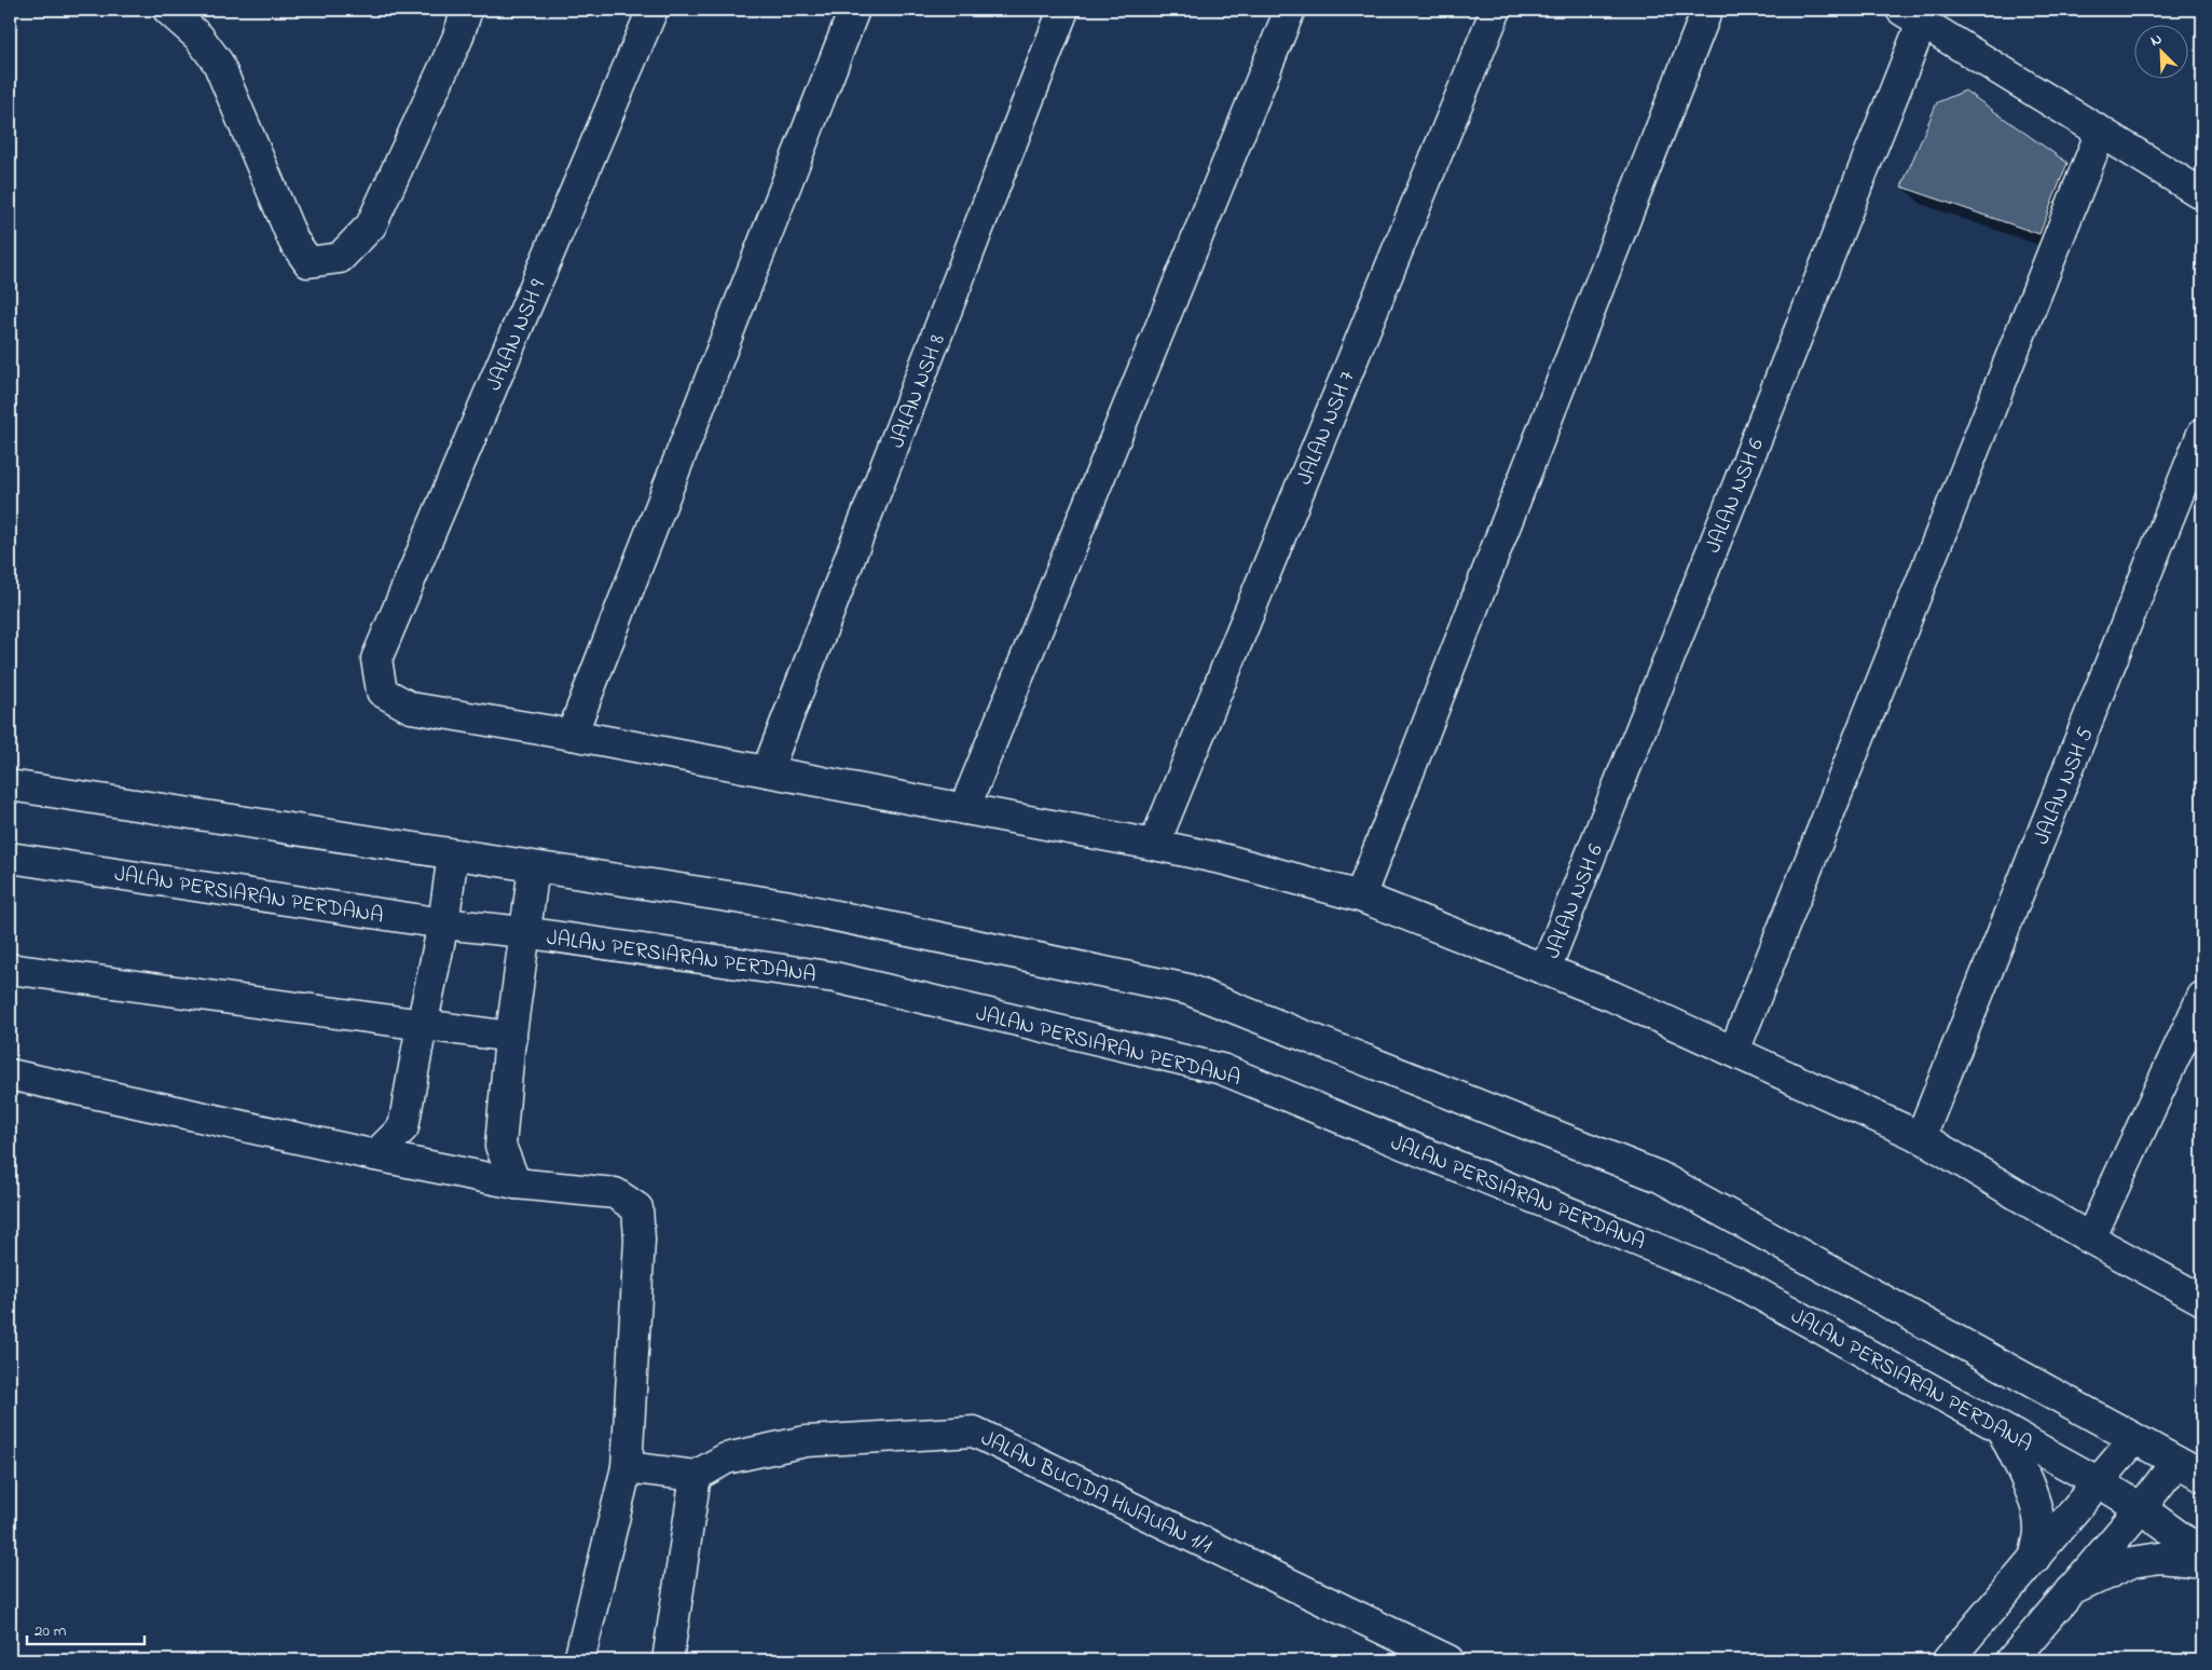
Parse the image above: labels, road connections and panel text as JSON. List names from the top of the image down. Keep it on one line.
{"streets":{"street":["JALAN NSH 9","JALAN NSH 8","JALAN NSH 7","JALAN NSH 6","JALAN NSH 5","JALAN PERSIARAN PERDANA","JALAN BUCIDA HIJAUAN 1/1"]},"scale_bar":"20 m","north":"top left"}
